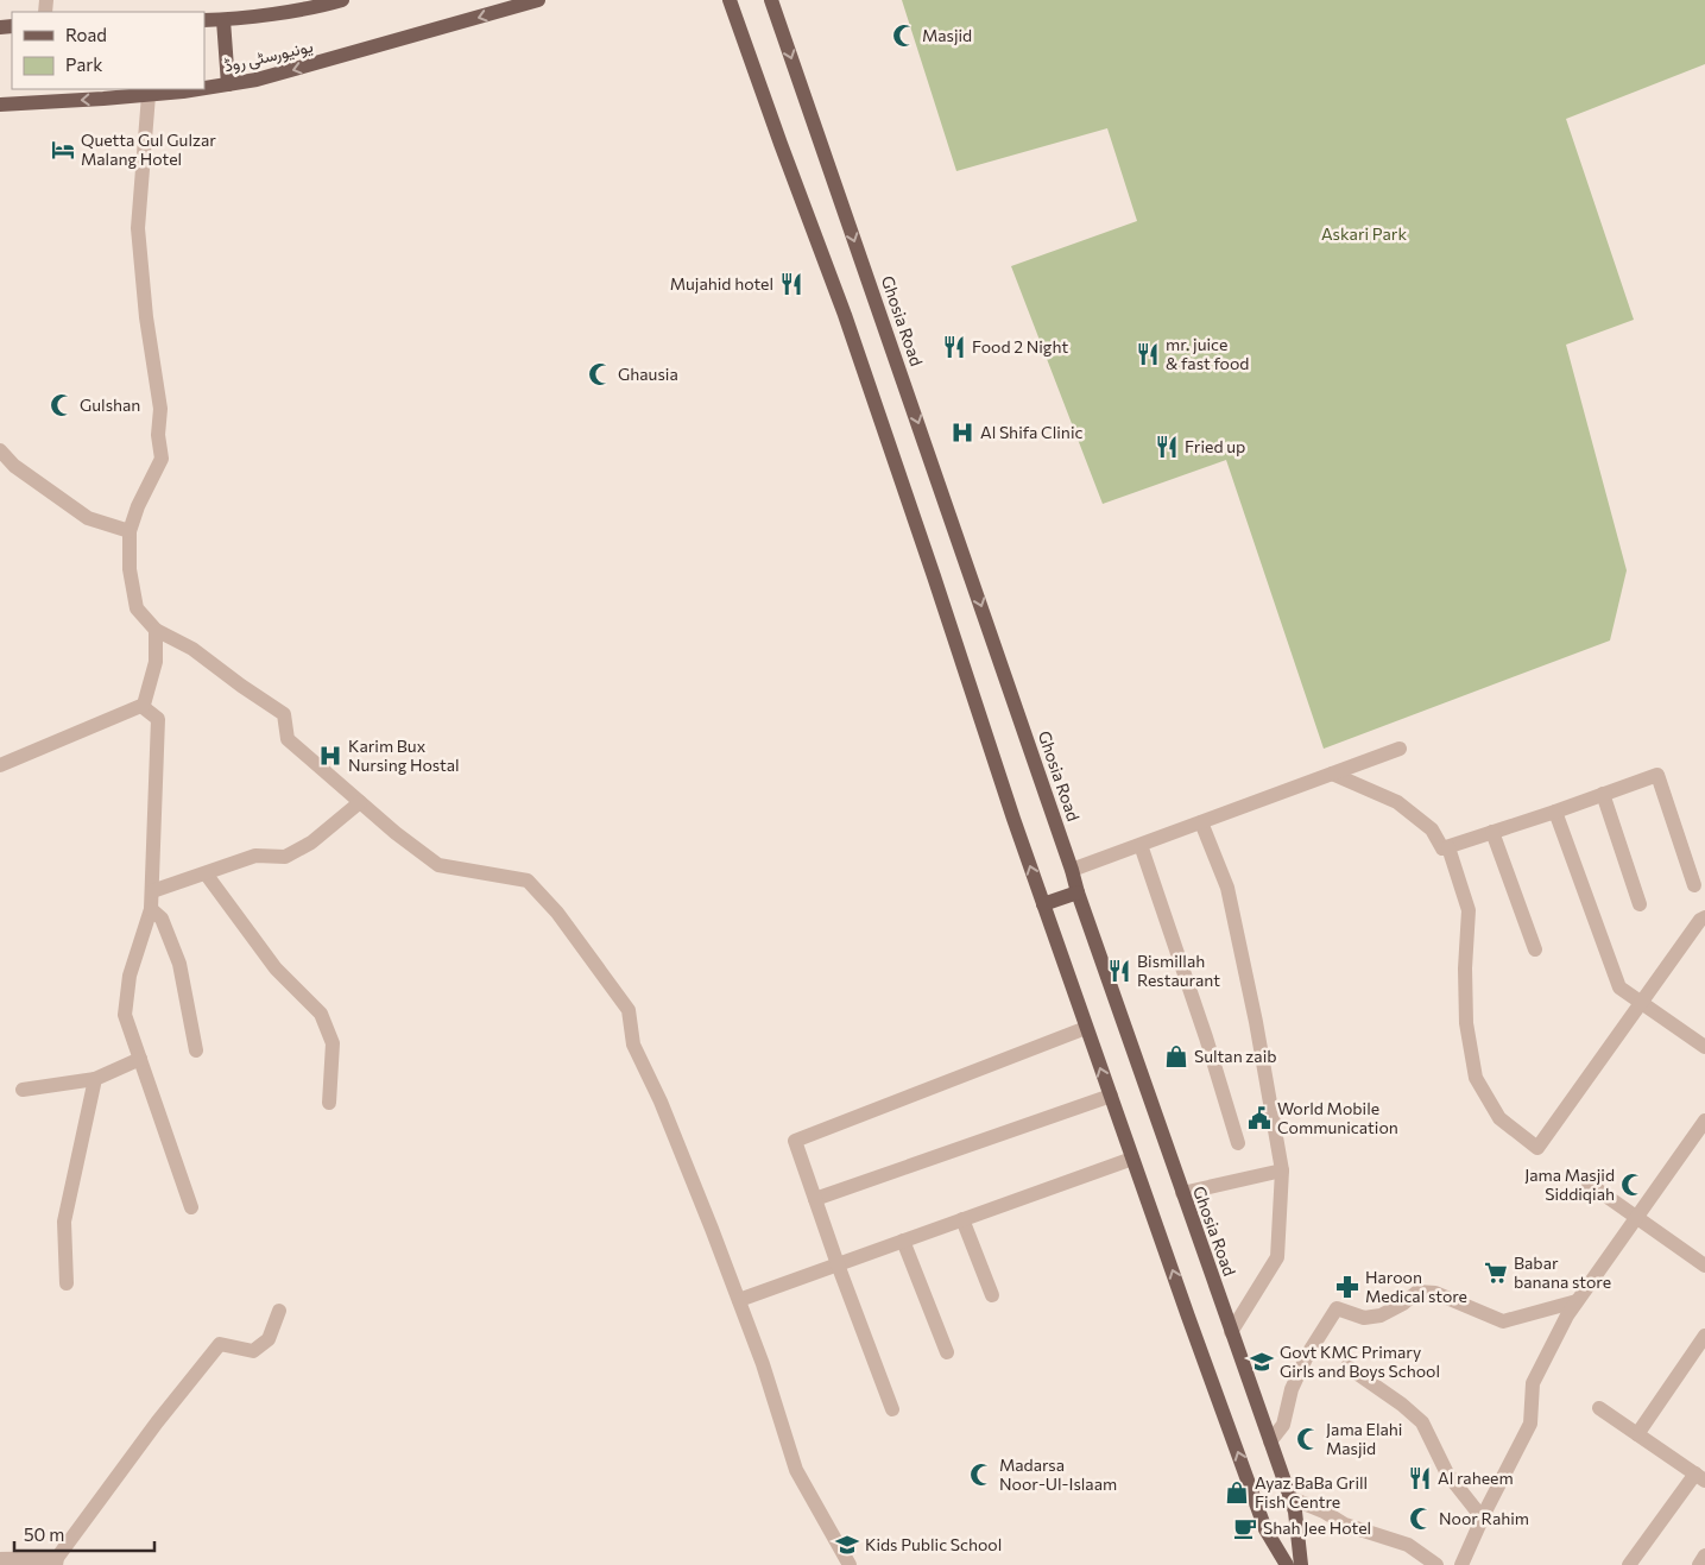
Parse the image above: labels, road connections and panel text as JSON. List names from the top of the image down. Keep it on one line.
{"streets":{"main road":["یونیورسٹی روڈ","Ghosia Road"]},"one_way":["یونیورسٹی روڈ"],"parks":["Askari Park"],"places":{"mosque":["Masjid","Ghausia","Gulshan","Jama Masjid Siddiqiah","Jama Elahi Masjid","Madarsa Noor-Ul-Islaam","Noor Rahim"],"hotel":["Quetta Gul Gulzar Malang Hotel"],"restaurant":["Mujahid hotel","Food 2 Night","mr. juice & fast food","Fried up","Bismillah Restaurant","Al raheem"],"hospital":["Al Shifa Clinic","Karim Bux Nursing Hostal"],"shop":["Sultan zaib","Ayaz BaBa Grill Fish Centre"],"public building":["World Mobile Communication"],"supermarket":["Babar banana store"],"pharmacy":["Haroon Medical store"],"school or university":["Govt KMC Primary Girls and Boys School","Kids Public School"],"cafe":["Shah Jee Hotel"]},"legend":["Road","Park"],"scale_bar":"50 m"}
